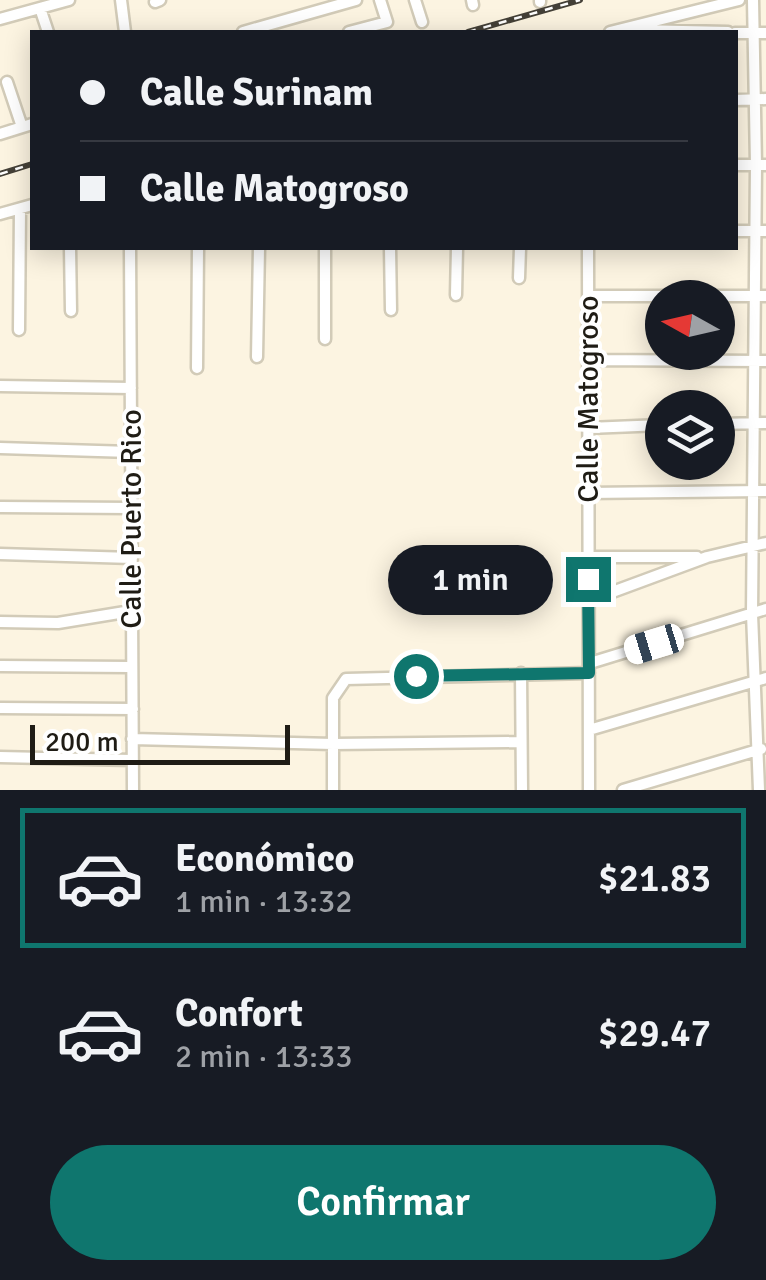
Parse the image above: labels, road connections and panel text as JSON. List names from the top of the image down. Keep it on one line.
{"streets":{"street":["Calle Matogroso","Calle Puerto Rico"]},"scale_bar":"200 m","north":"left","page":{"banner":["Calle Surinam","Calle Matogroso"],"bubble":"1 min","scale":"200 m","list":[{"name":"Económico","note":"1 min · 13:32","value":"$21.83"},{"name":"Confort","note":"2 min · 13:33","value":"$29.47"}],"buttons":"Confirmar"}}
